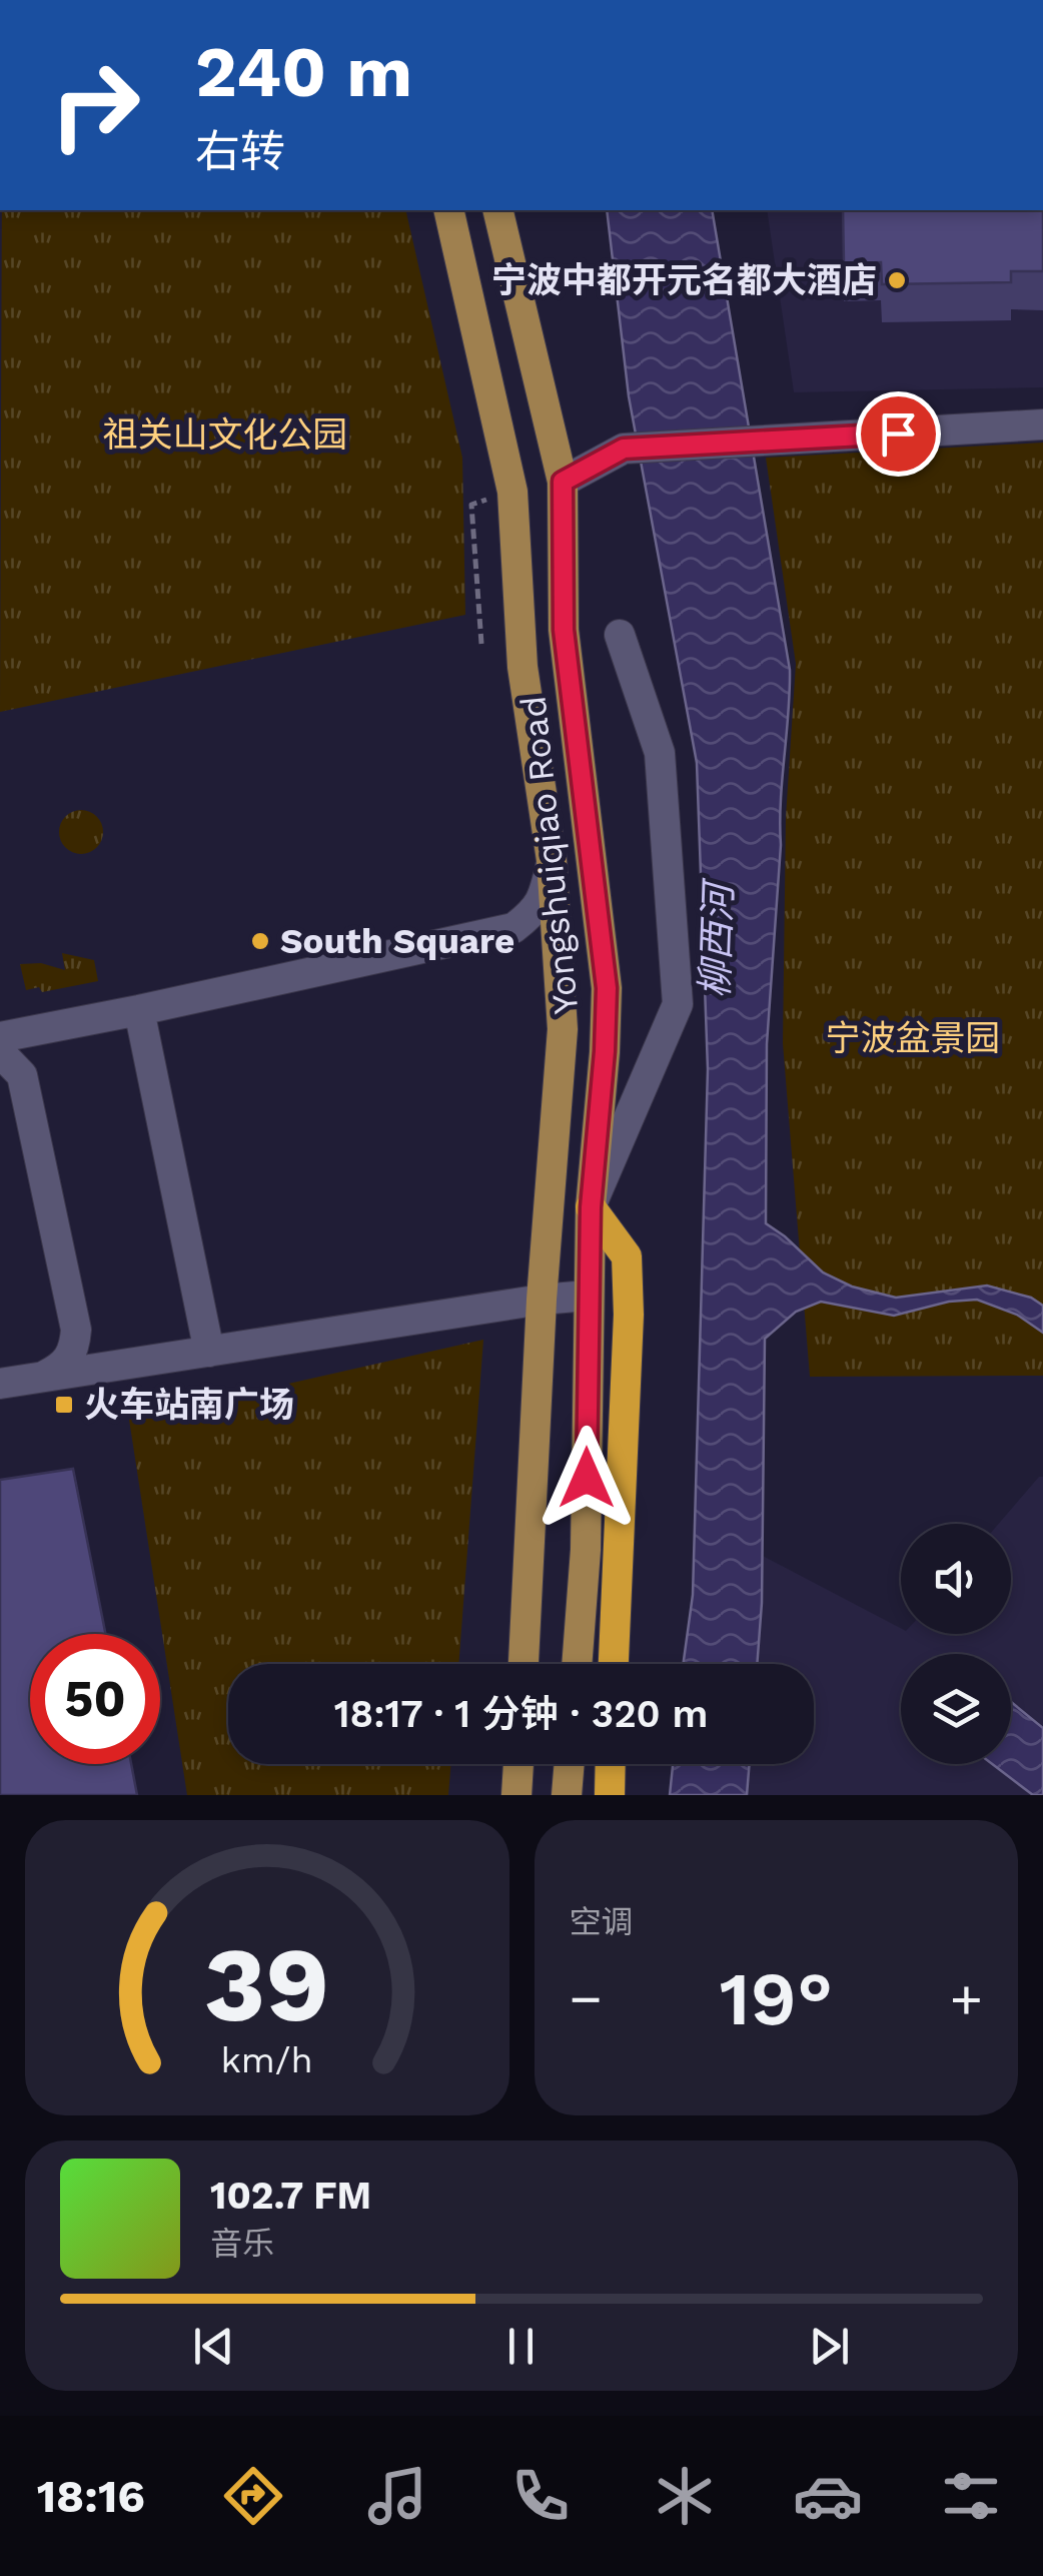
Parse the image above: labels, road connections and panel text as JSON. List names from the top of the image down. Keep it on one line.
{"streets":{"main road":["Yongshuiqiao Road"]},"water":["柳西河"],"parks":["祖关山文化公园","宁波盆景园"],"places":{"other":["宁波中都开元名都大酒店","South Square"],"transit":["火车站南广场"]},"page":{"turn":["240 m","右转"],"limit":"50","trip":"18:17 · 1 分钟 · 320 m","tile":"空调","heat":["−","19°","+"],"song":["102.7 FM","音乐"],"tabs":"18:16","gauge":["39","km/h"]}}
